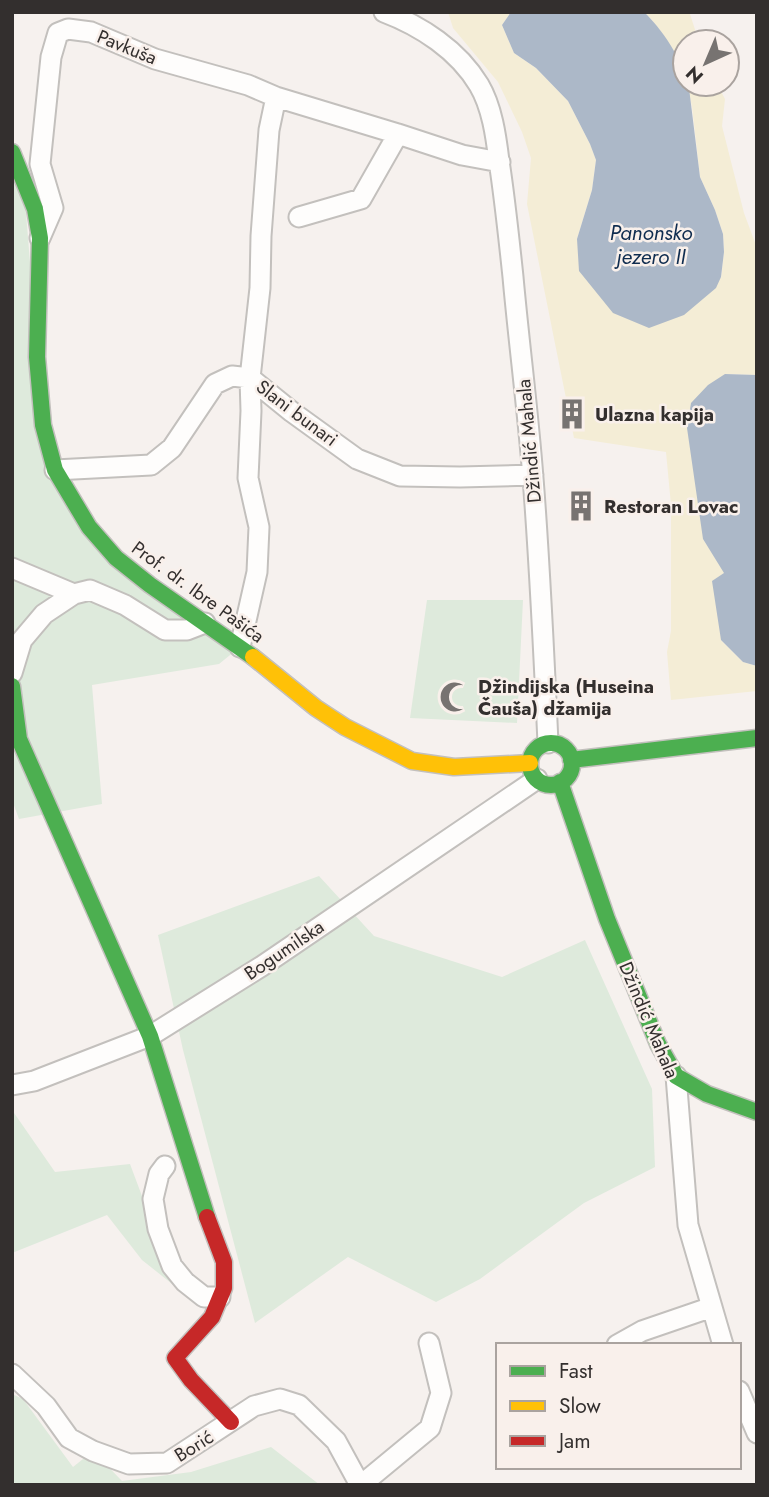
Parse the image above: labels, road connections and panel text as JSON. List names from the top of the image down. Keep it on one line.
{"streets":{"street":["Pavkuša","Slani bunari","Džindić Mahala","Prof. dr. Ibre Pašića","Bogumilska","Borić"]},"crossings":[["Pavkuša","Džindić Mahala"],["Pavkuša","Prof. dr. Ibre Pašića"],["Slani bunari","Džindić Mahala"],["Slani bunari","Prof. dr. Ibre Pašića"],["Džindić Mahala","Prof. dr. Ibre Pašića"],["Džindić Mahala","Bogumilska"],["Prof. dr. Ibre Pašića","Bogumilska"]],"water":["Panonsko jezero II"],"places":{"building":["Ulazna kapija","Restoran Lovac"],"mosque":["Džindijska (Huseina Čauša) džamija"]},"legend":["Fast","Slow","Jam"],"north":"bottom left"}
